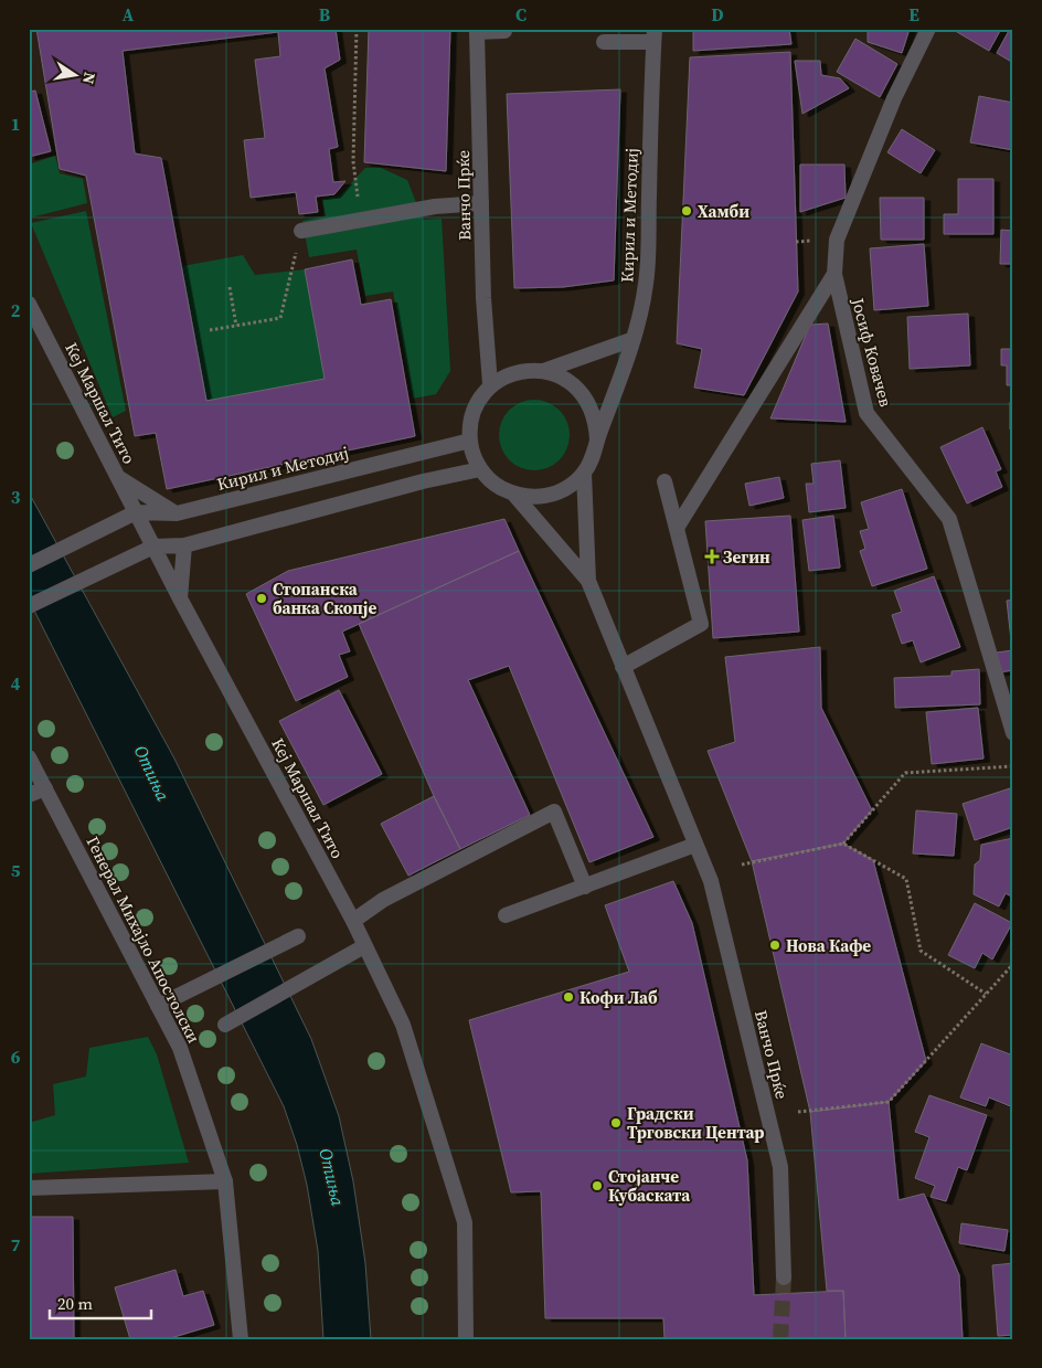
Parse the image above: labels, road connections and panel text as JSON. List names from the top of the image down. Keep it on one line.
{"streets":{"street":["Ванчо Прќе","Кирил и Методиј","Јосиф Ковачев","Кеј Маршал Тито","Генерал Михајло Апостолски"]},"crossings":[["Ванчо Прќе","Кирил и Методиј"],["Кирил и Методиј","Кеј Маршал Тито"]],"water":["Отиња"],"places":{"other":["Хамби","Стопанска банка Скопје","Нова Кафе","Кофи Лаб","Градски Трговски Центар","Стојанче Кубаската"],"health":["Зегин"]},"scale_bar":"20 m","north":"right","grid":{"columns":["A","B","C","D","E"],"rows":["1","2","3","4","5","6","7"]}}
